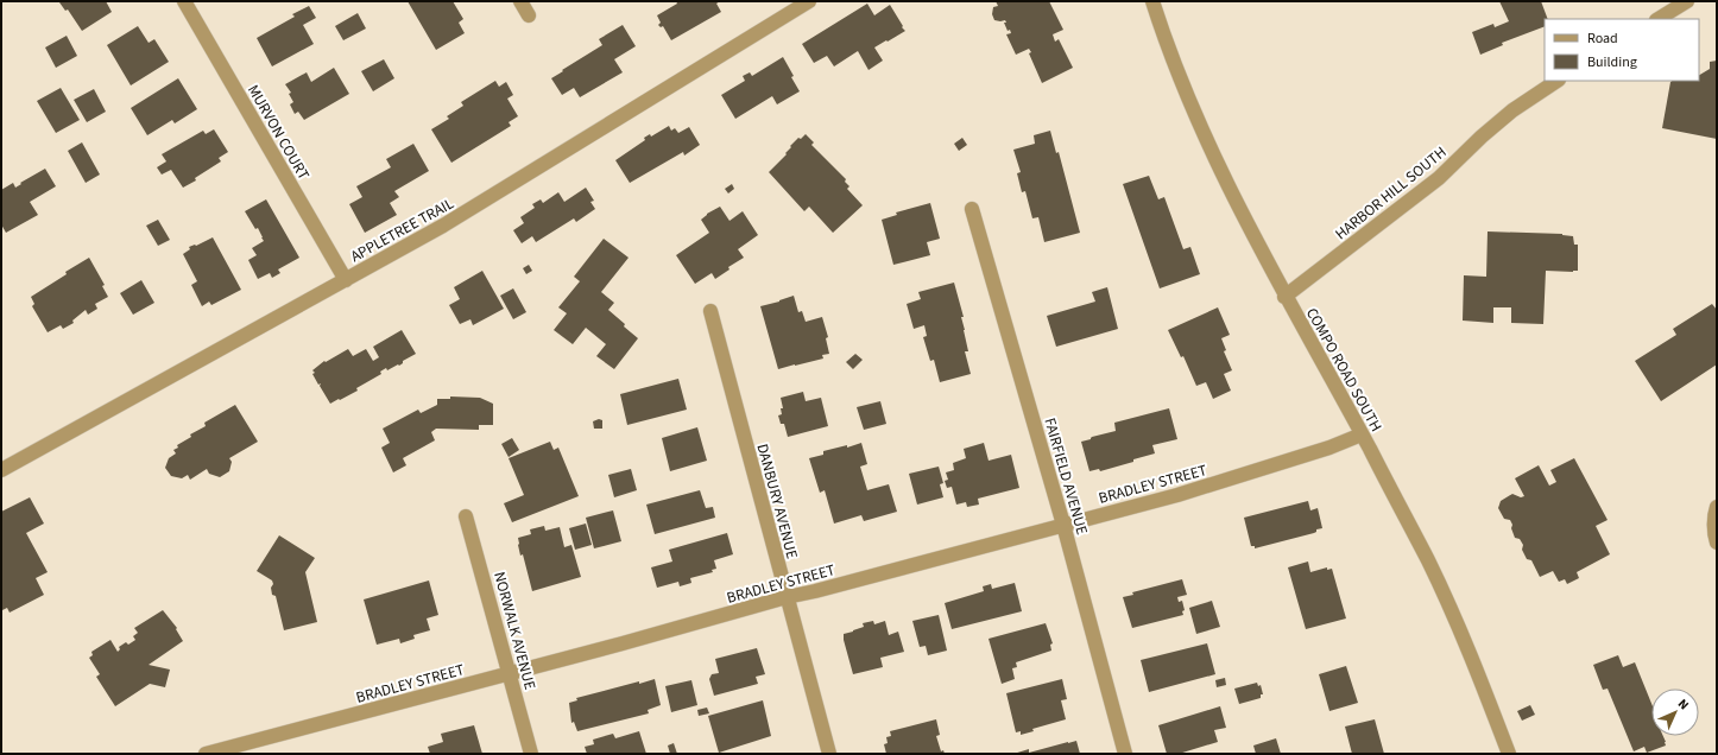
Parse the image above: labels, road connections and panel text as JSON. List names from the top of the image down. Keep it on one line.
{"streets":{"street":["MURVON COURT","HARBOR HILL SOUTH","APPLETREE TRAIL","COMPO ROAD SOUTH","FAIRFIELD AVENUE","BRADLEY STREET","DANBURY AVENUE","NORWALK AVENUE"]},"crossings":[["MURVON COURT","APPLETREE TRAIL"],["HARBOR HILL SOUTH","COMPO ROAD SOUTH"],["COMPO ROAD SOUTH","BRADLEY STREET"],["FAIRFIELD AVENUE","BRADLEY STREET"],["BRADLEY STREET","DANBURY AVENUE"],["BRADLEY STREET","NORWALK AVENUE"]],"legend":["Road","Building"],"north":"top right"}
